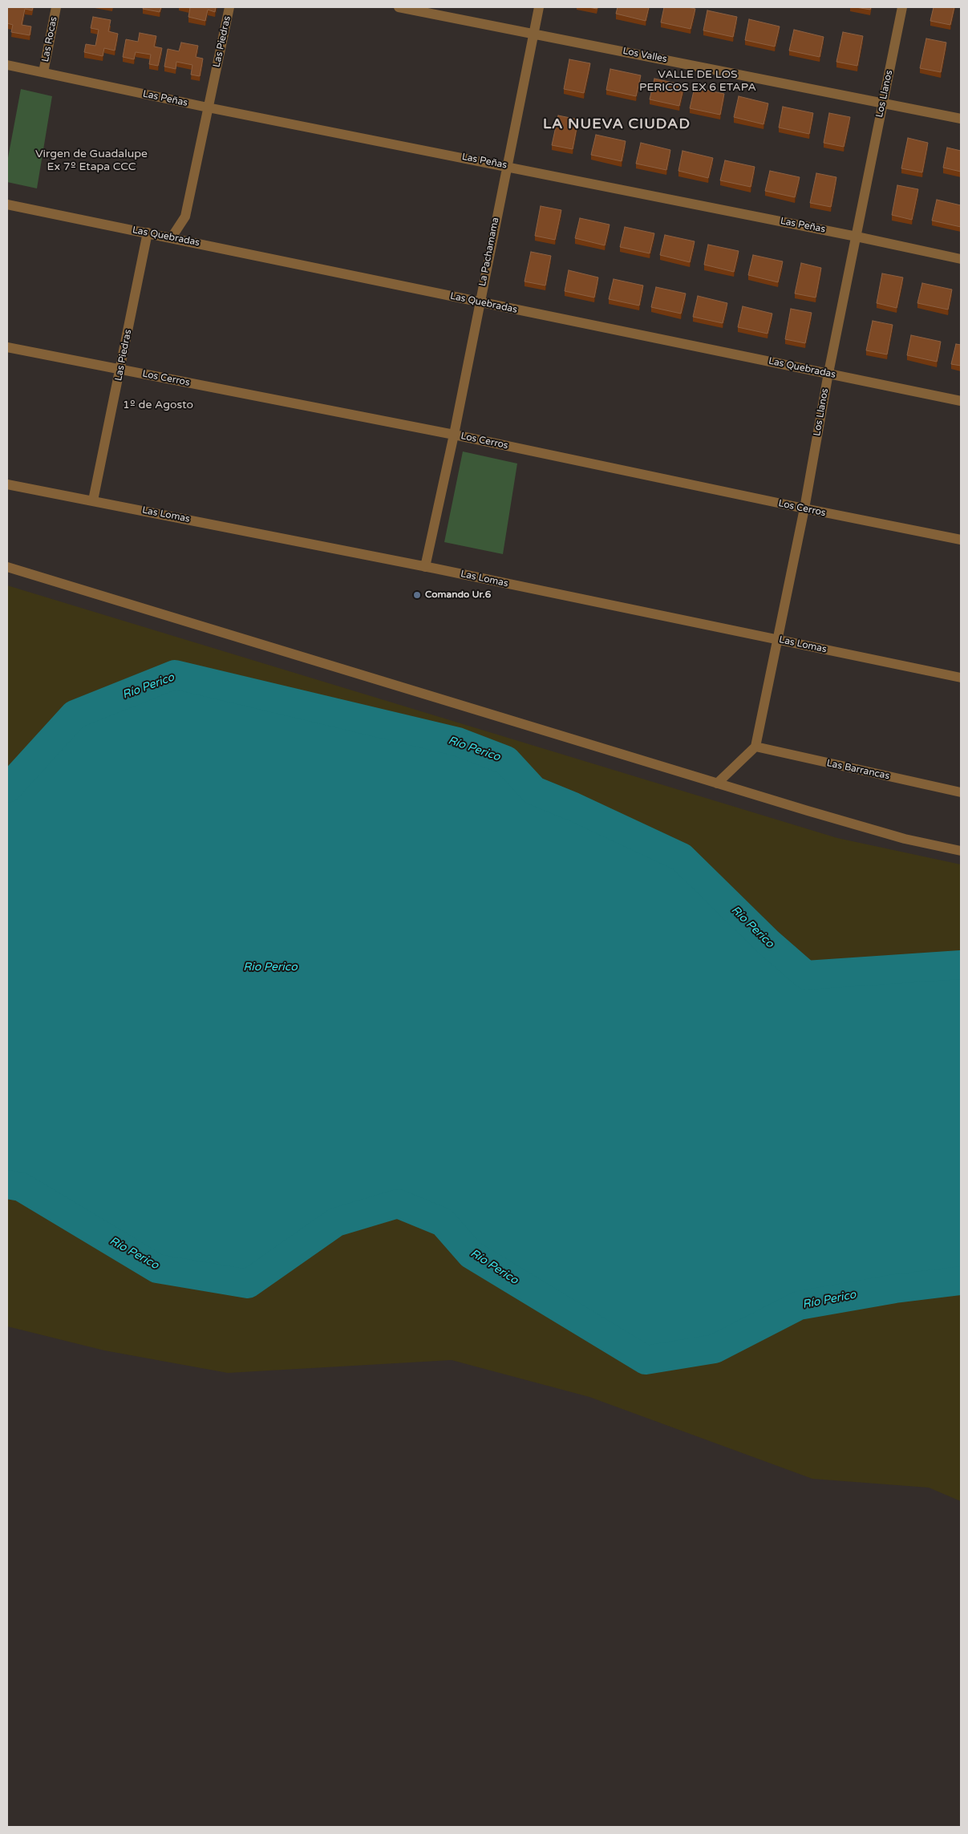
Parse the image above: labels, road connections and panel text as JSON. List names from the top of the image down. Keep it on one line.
{"streets":{"street":["Las Rocas","Las Piedras","Los Valles","Los Llanos","Las Peñas","Las Quebradas","La Pachamama","Los Cerros","Las Lomas","Las Barrancas"]},"crossings":[["Las Rocas","Las Peñas"],["Las Piedras","Las Peñas"],["Las Piedras","Las Quebradas"],["Las Piedras","Los Cerros"],["Las Piedras","Las Lomas"],["Los Valles","Los Llanos"],["Los Valles","La Pachamama"],["Los Llanos","Las Peñas"],["Los Llanos","Las Quebradas"],["Los Llanos","Los Cerros"],["Los Llanos","Las Lomas"],["Los Llanos","Las Barrancas"],["Las Peñas","La Pachamama"],["Las Quebradas","La Pachamama"],["La Pachamama","Los Cerros"],["La Pachamama","Las Lomas"]],"districts":["VALLE DE LOS PERICOS EX 6 ETAPA","LA NUEVA CIUDAD","Virgen de Guadalupe Ex 7º Etapa CCC","1º de Agosto"],"water":["Río Perico","Rio Perico"],"places":["Comando Ur.6"]}
